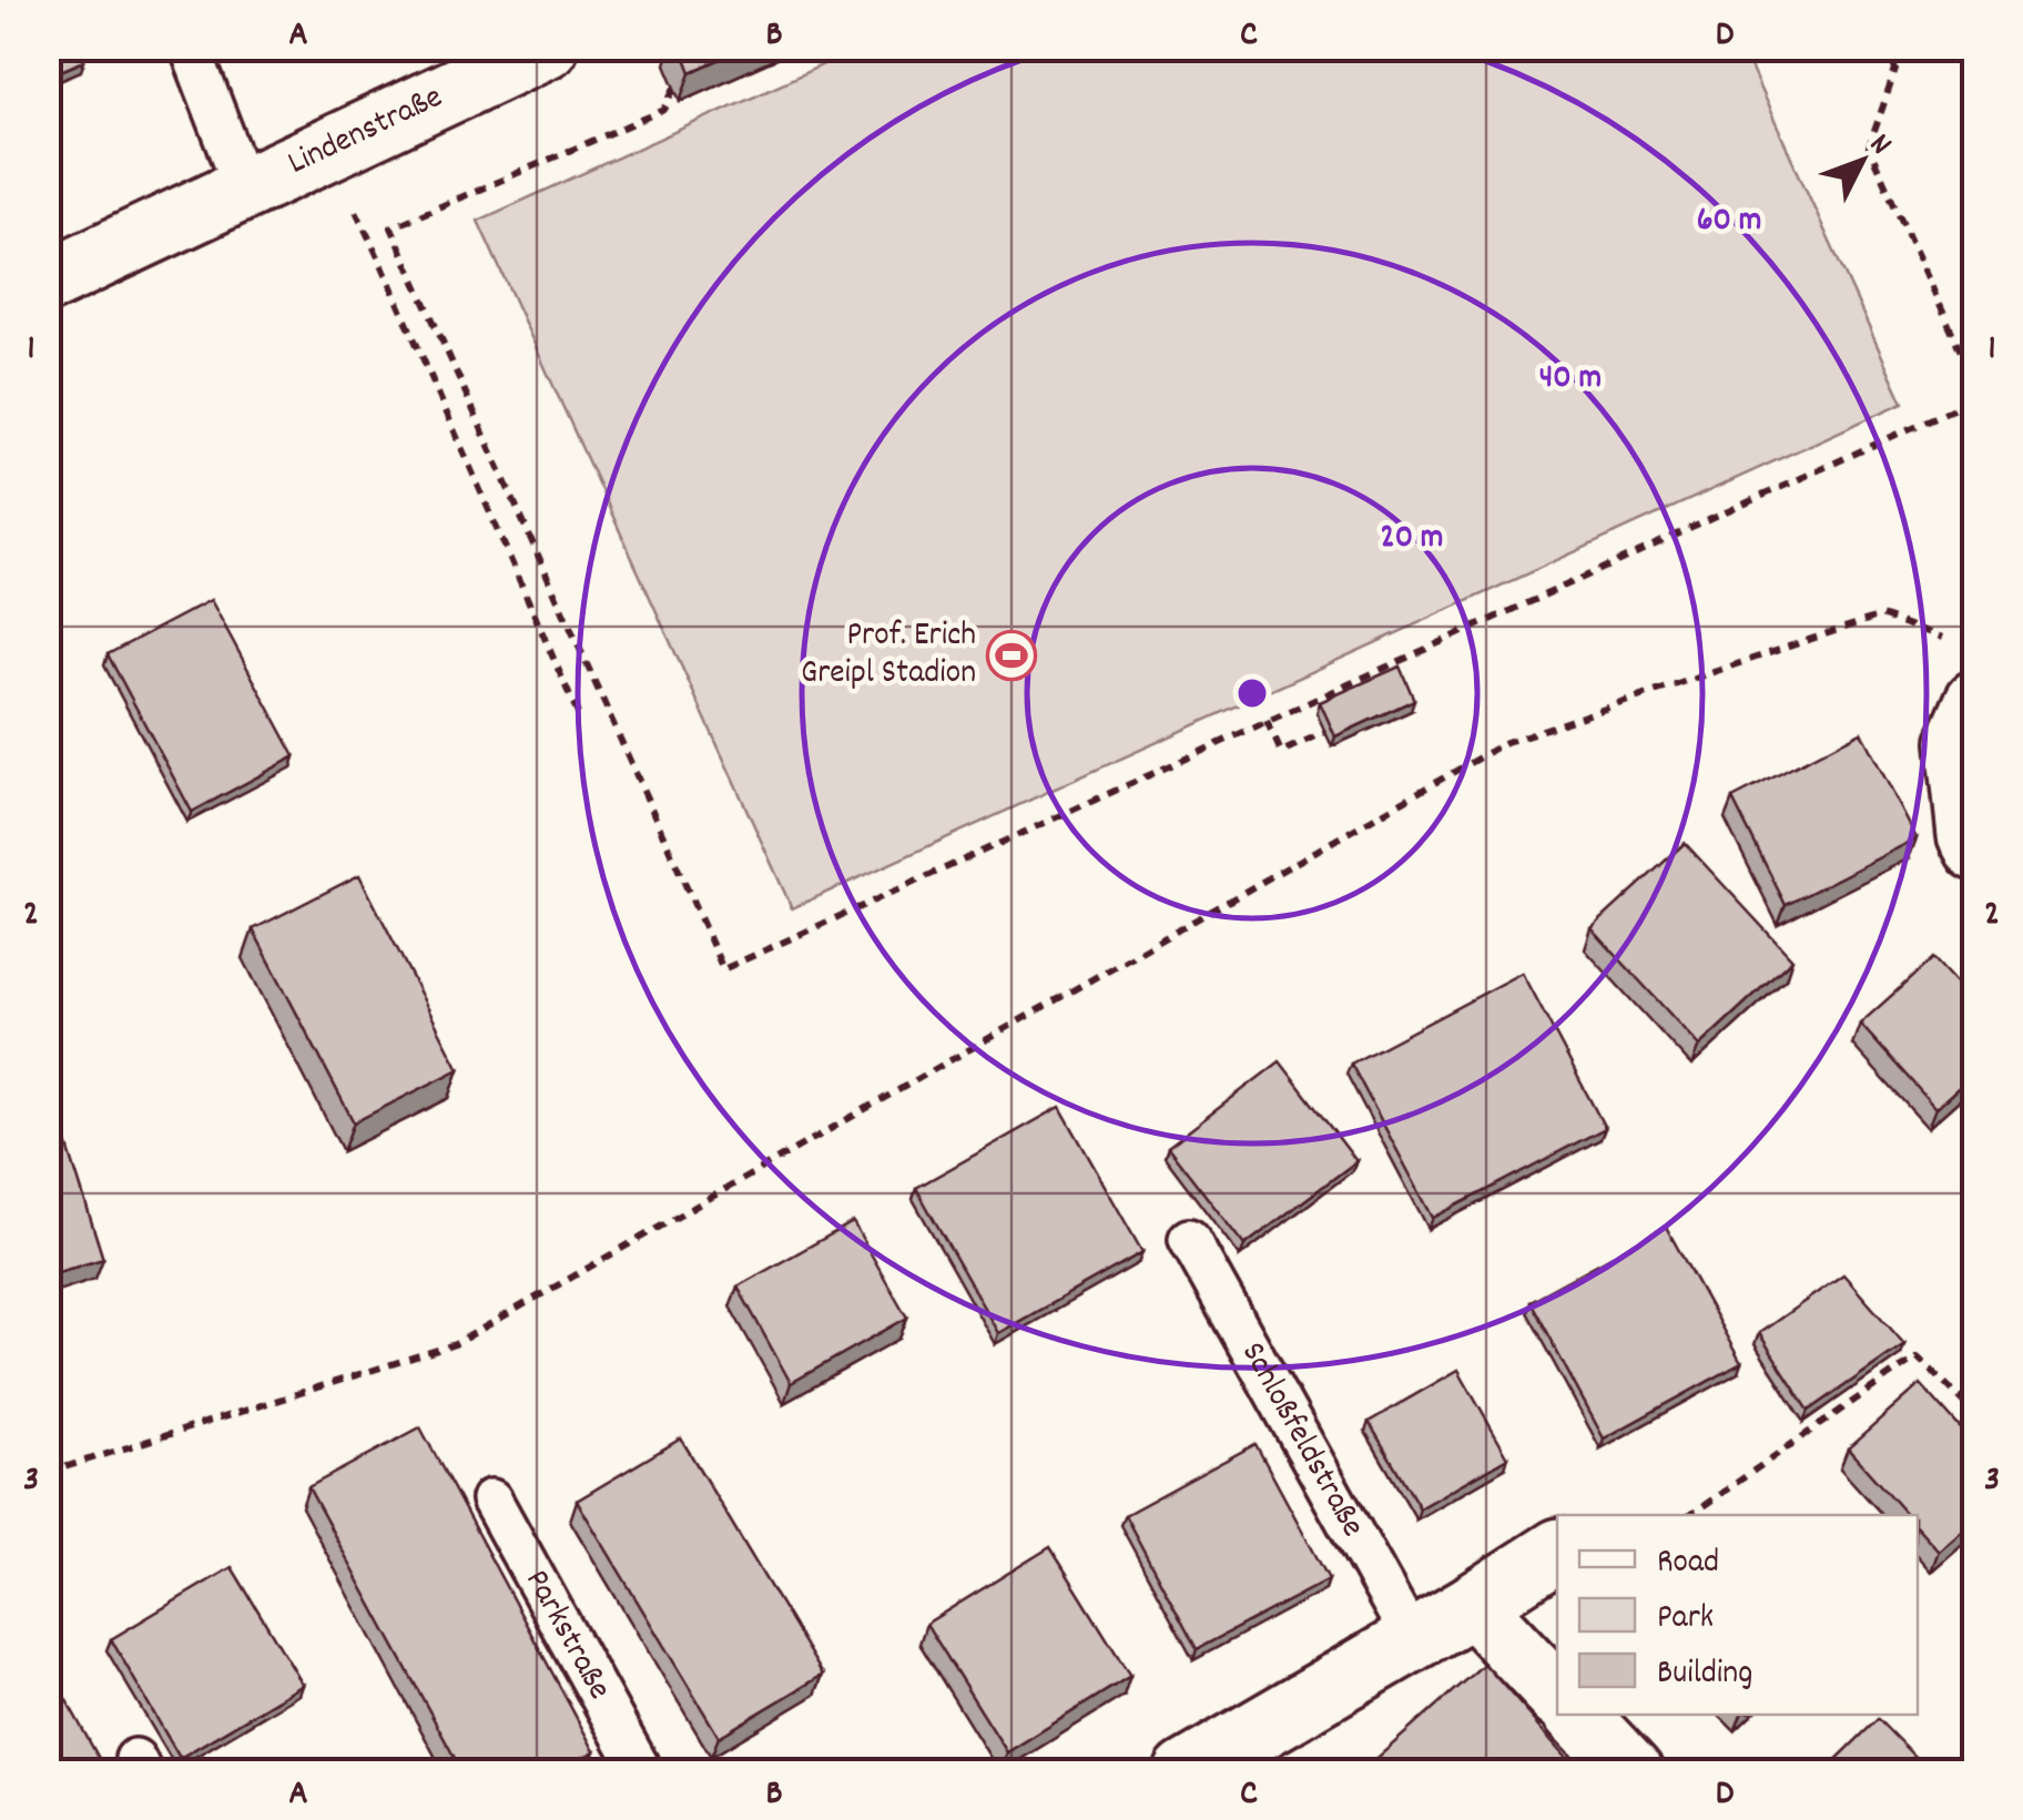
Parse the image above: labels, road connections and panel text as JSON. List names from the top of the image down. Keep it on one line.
{"streets":{"street":["Lindenstraße"],"lane":["Schloßfeldstraße","Parkstraße"]},"places":{"sports":["Prof. Erich Greipl Stadion"]},"legend":["Road","Park","Building"],"north":"top right","grid":{"columns":["A","B","C","D"],"rows":["1","2","3"]},"rings":["60 m","40 m","20 m"]}
